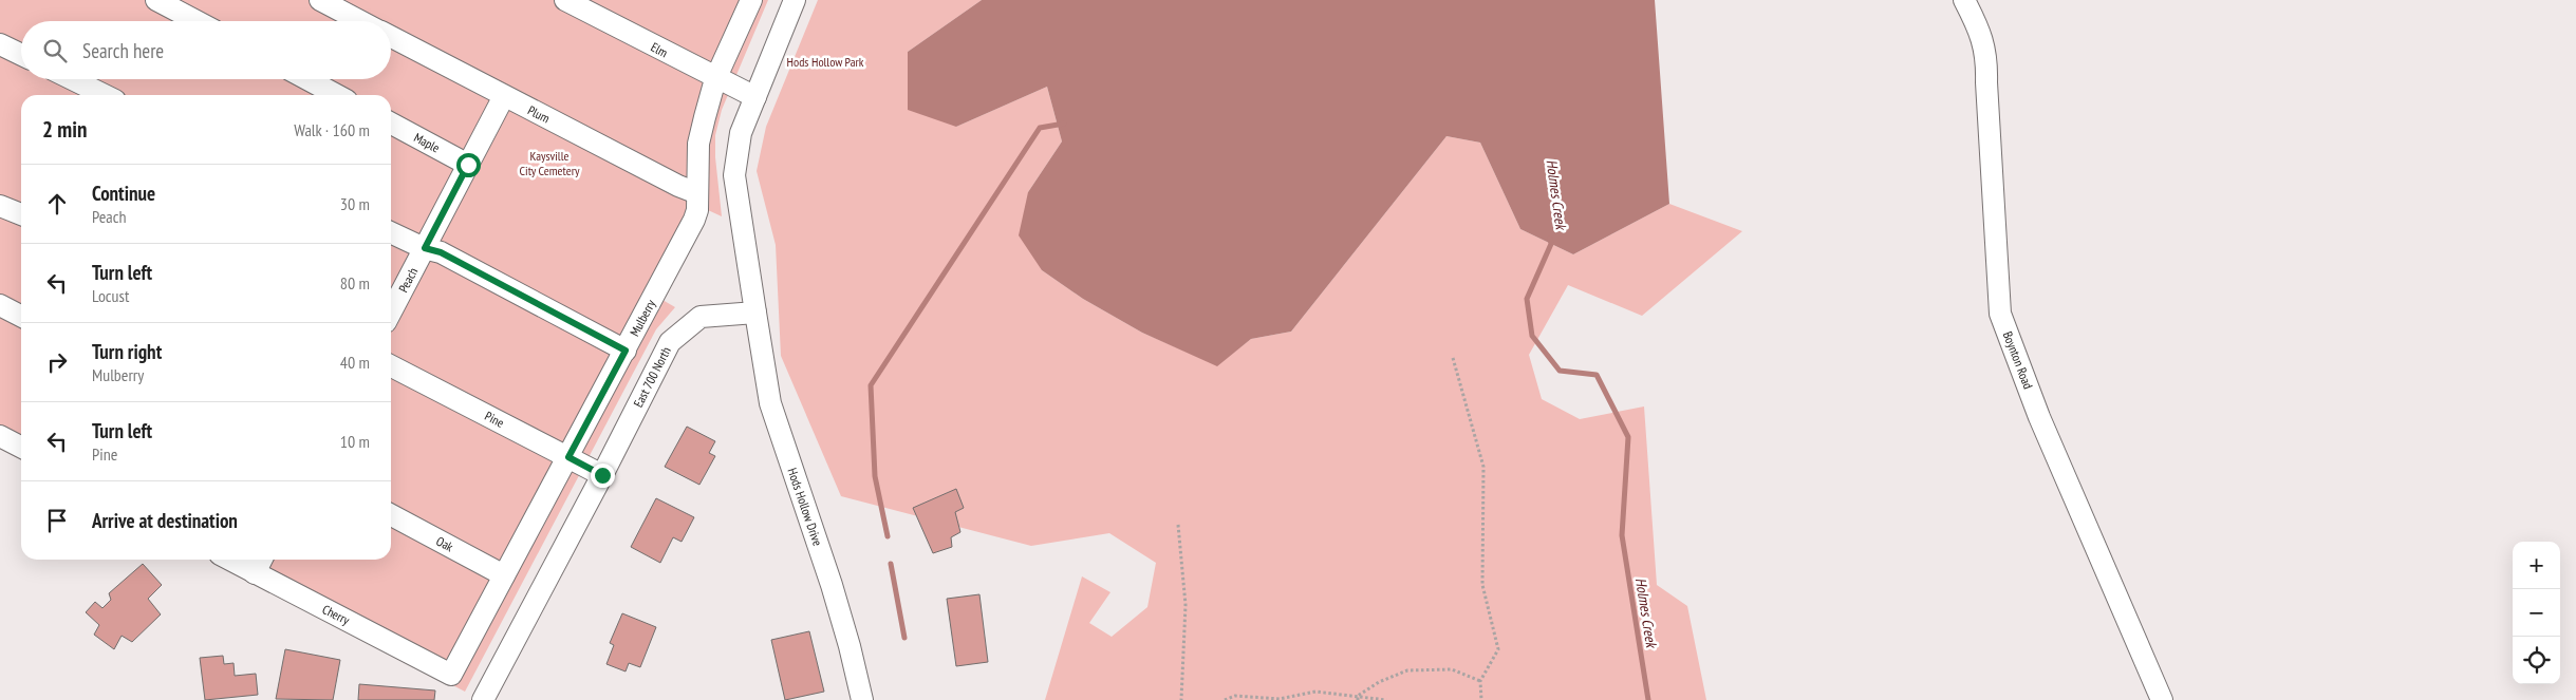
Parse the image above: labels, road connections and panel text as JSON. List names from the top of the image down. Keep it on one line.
{"streets":{"street":["Elm","Plum","Maple","Peach","Mulberry","Boynton Road","East 700 North","Pine","Hods Hollow Drive","Oak","Cherry"]},"crossings":[["Elm","Mulberry"],["Plum","Peach"],["Plum","Mulberry"],["Maple","Peach"],["Mulberry","Pine"],["Mulberry","Oak"],["Mulberry","Cherry"],["East 700 North","Pine"],["East 700 North","Hods Hollow Drive"]],"water":["Holmes Creek"],"parks":["Hods Hollow Park","Kaysville City Cemetery"],"page":{"search":"Search here","heading":["2 min","Walk · 160 m"],"list":[["Continue","Peach","30 m"],["Turn left","Locust","80 m"],["Turn right","Mulberry","40 m"],["Turn left","Pine","10 m"],"Arrive at destination"],"map_buttons":["+","−"]}}
